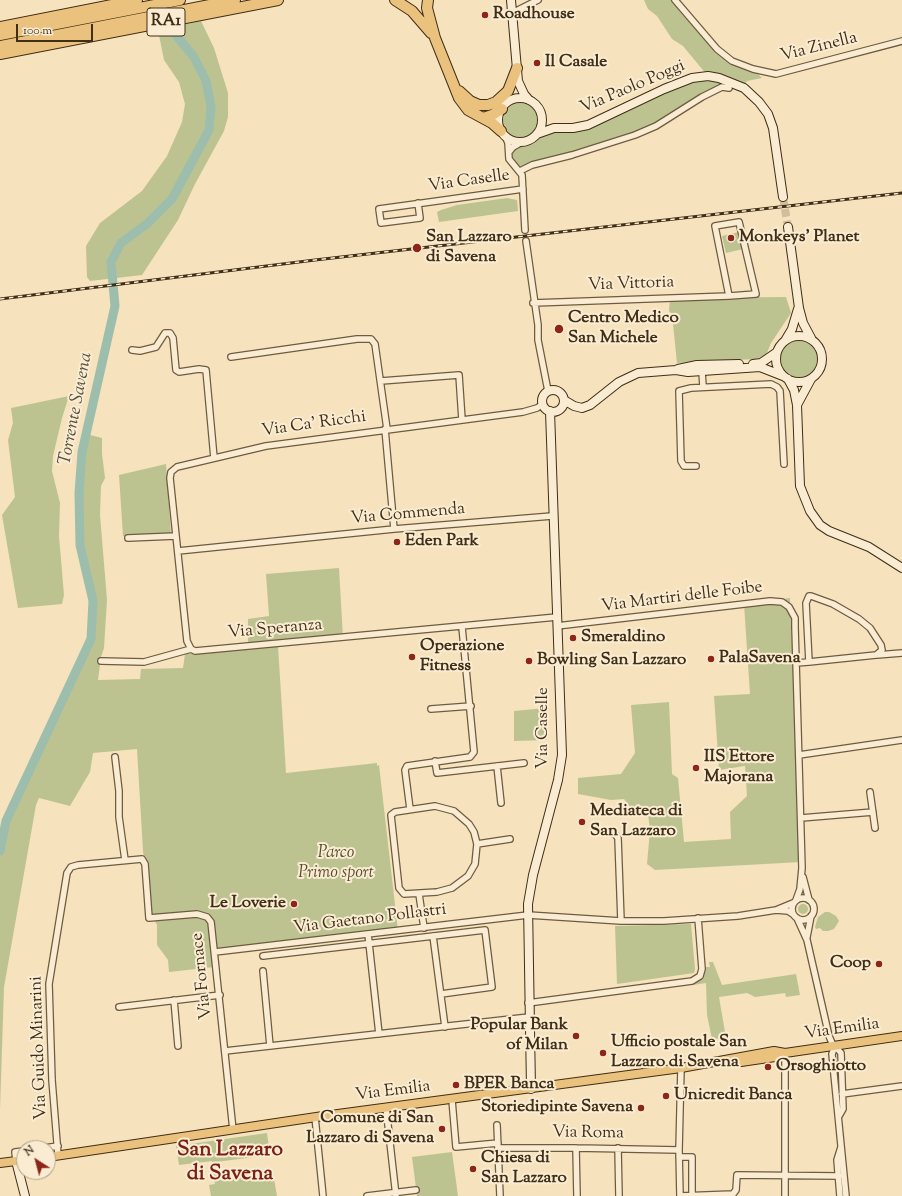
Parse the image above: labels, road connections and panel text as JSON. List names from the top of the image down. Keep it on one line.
{"streets":{"highway":["RA1"],"main road":["Via Paolo Poggi","Via Caselle","Via Emilia"],"street":["Via Zinella","Via Vittoria","Via Ca' Ricchi","Via Commenda","Via Martiri delle Foibe","Via Speranza","Via Gaetano Pollastri","Via Fornace","Via Guido Minarini","Via Roma"]},"crossings":[["Via Paolo Poggi","Via Caselle"],["Via Caselle","Via Ca' Ricchi"],["Via Caselle","Via Commenda"],["Via Caselle","Via Martiri delle Foibe"],["Via Caselle","Via Speranza"],["Via Caselle","Via Gaetano Pollastri"],["Via Caselle","Via Emilia"],["Via Martiri delle Foibe","Via Speranza"],["Via Martiri delle Foibe","Via Emilia"],["Via Gaetano Pollastri","Via Fornace"],["Via Fornace","Via Emilia"],["Via Fornace","Via Guido Minarini"],["Via Emilia","Via Guido Minarini"],["Via Emilia","Via Roma"]],"districts":["San Lazzaro di Savena"],"water":["Torrente Savena"],"parks":["Parco Primo sport"],"places":["Roadhouse","Il Casale","Monkeys' Planet","San Lazzaro di Savena","Centro Medico San Michele","Eden Park","Smeraldino","Operazione Fitness","PalaSavena","Bowling San Lazzaro","IIS Ettore Majorana","Mediateca di San Lazzaro","Le Loverie","Coop","Popular Bank of Milan","Ufficio postale San Lazzaro di Savena","Orsoghiotto","BPER Banca","Unicredit Banca","Storiedipinte Savena","Comune di San Lazzaro di Savena","Chiesa di San Lazzaro"],"scale_bar":"100 m","north":"top left"}
